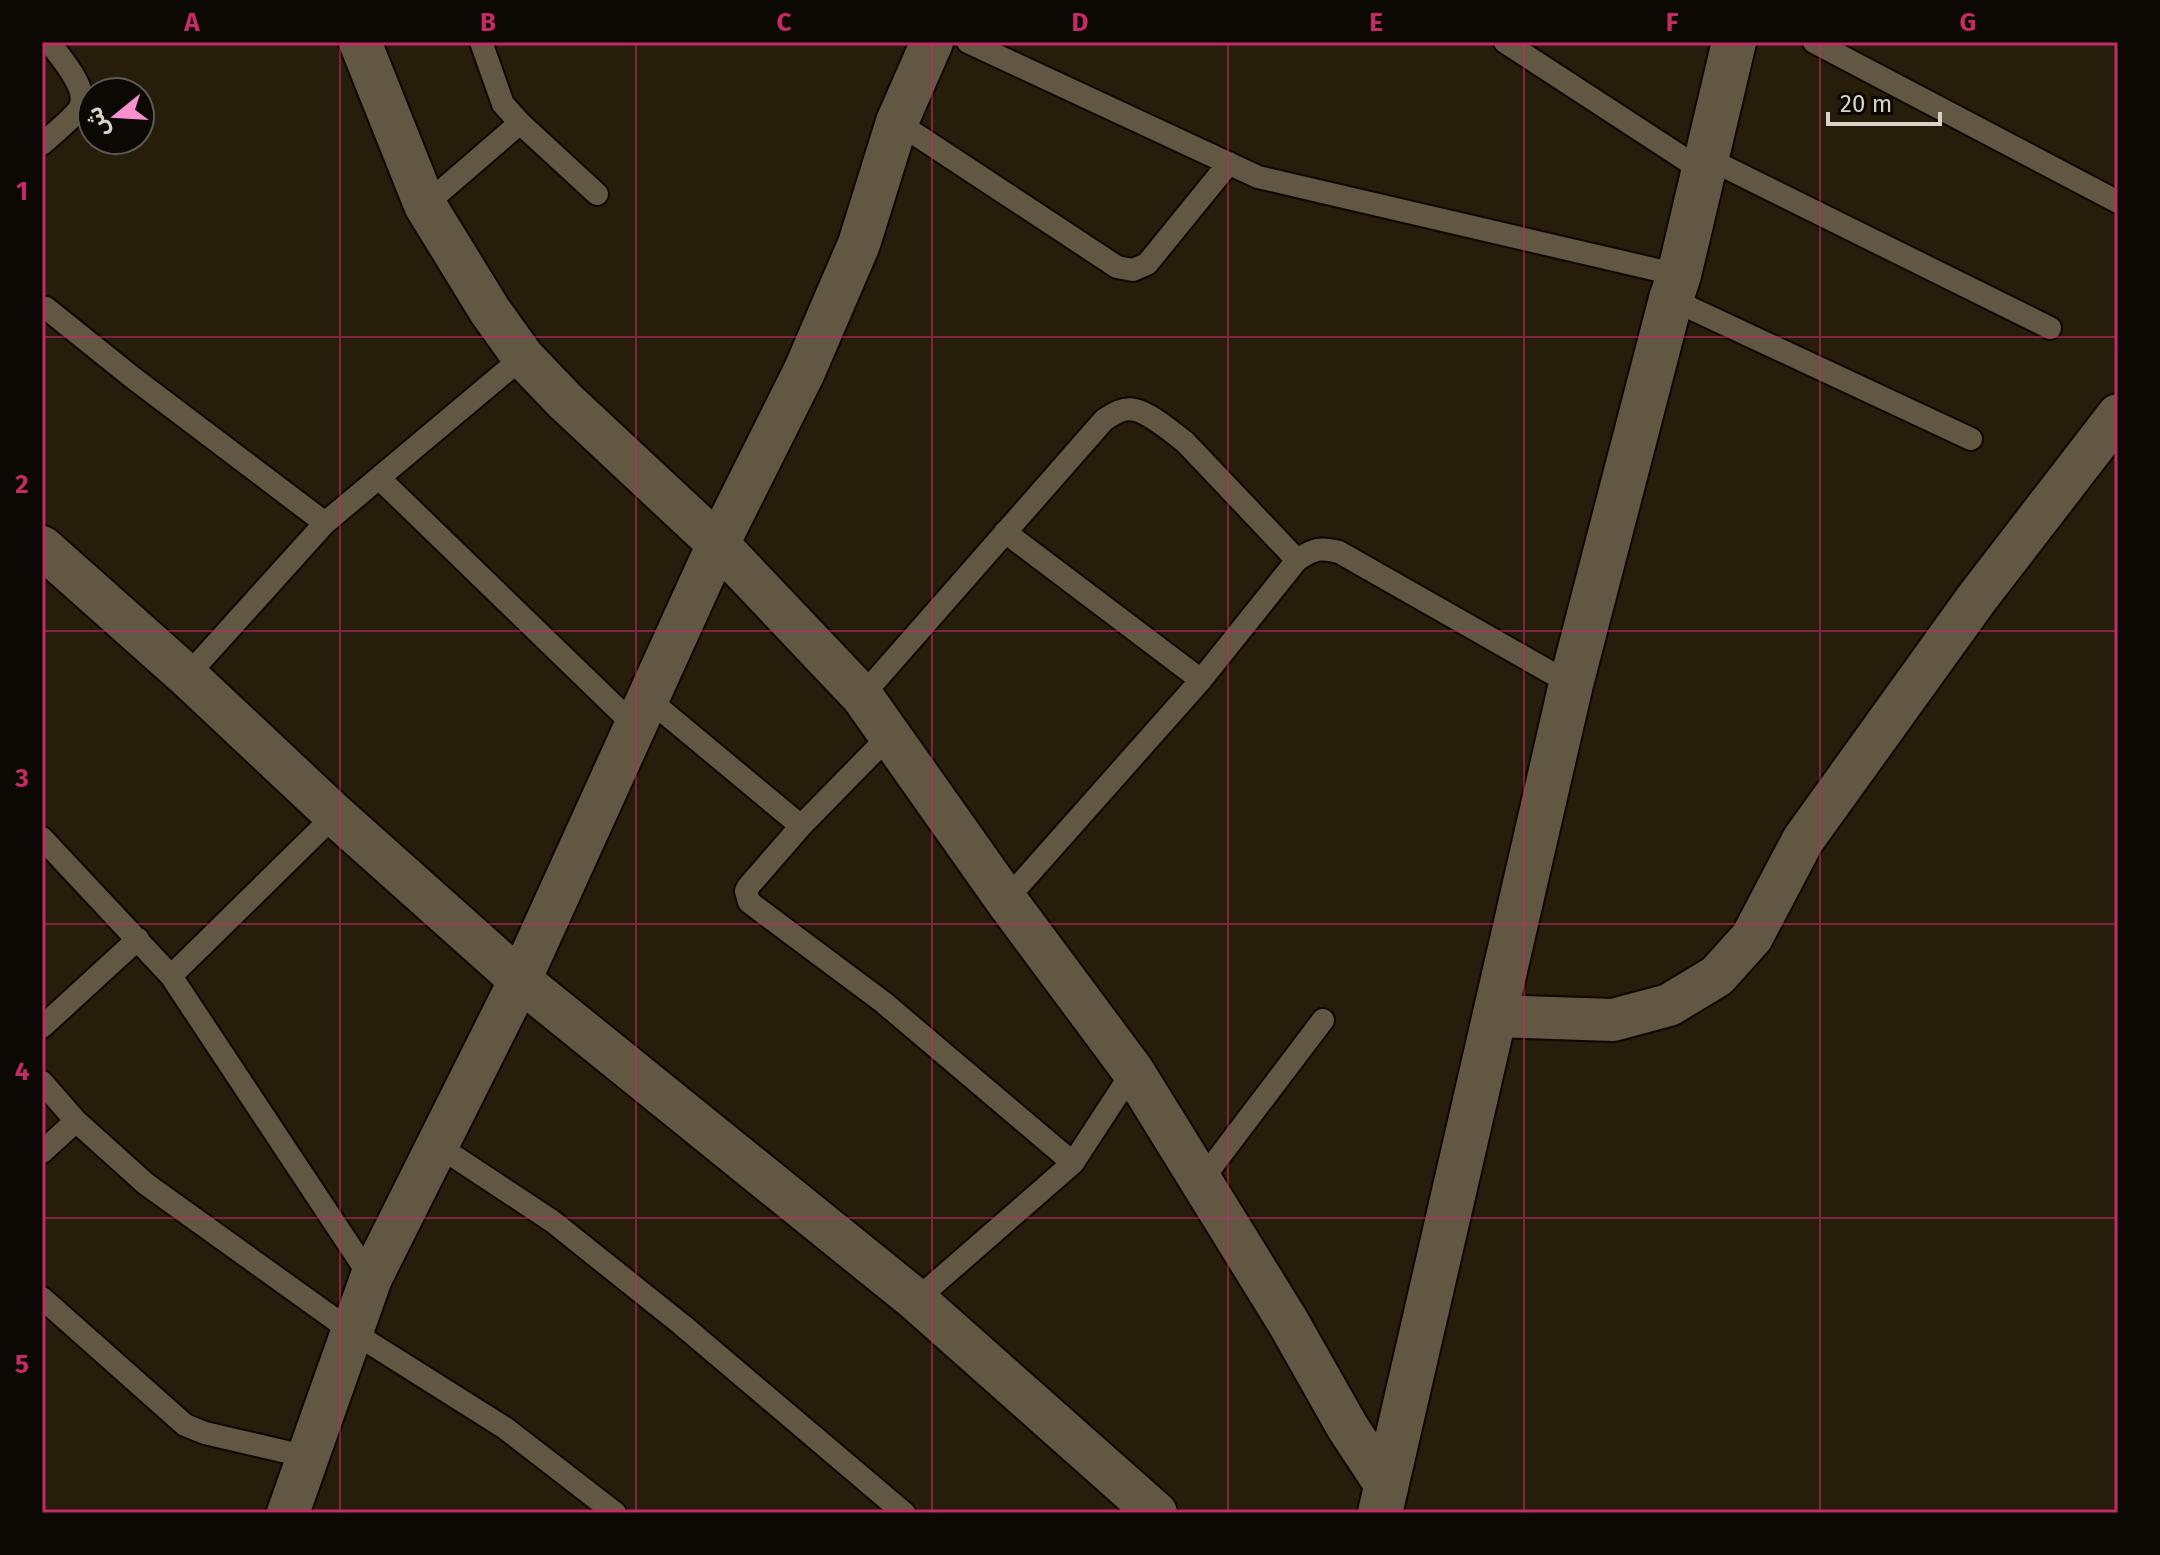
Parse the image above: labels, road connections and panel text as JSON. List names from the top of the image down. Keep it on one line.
{"scale_bar":"20 m","north":"left","grid":{"columns":["A","B","C","D","E","F","G"],"rows":["1","2","3","4","5"]}}
